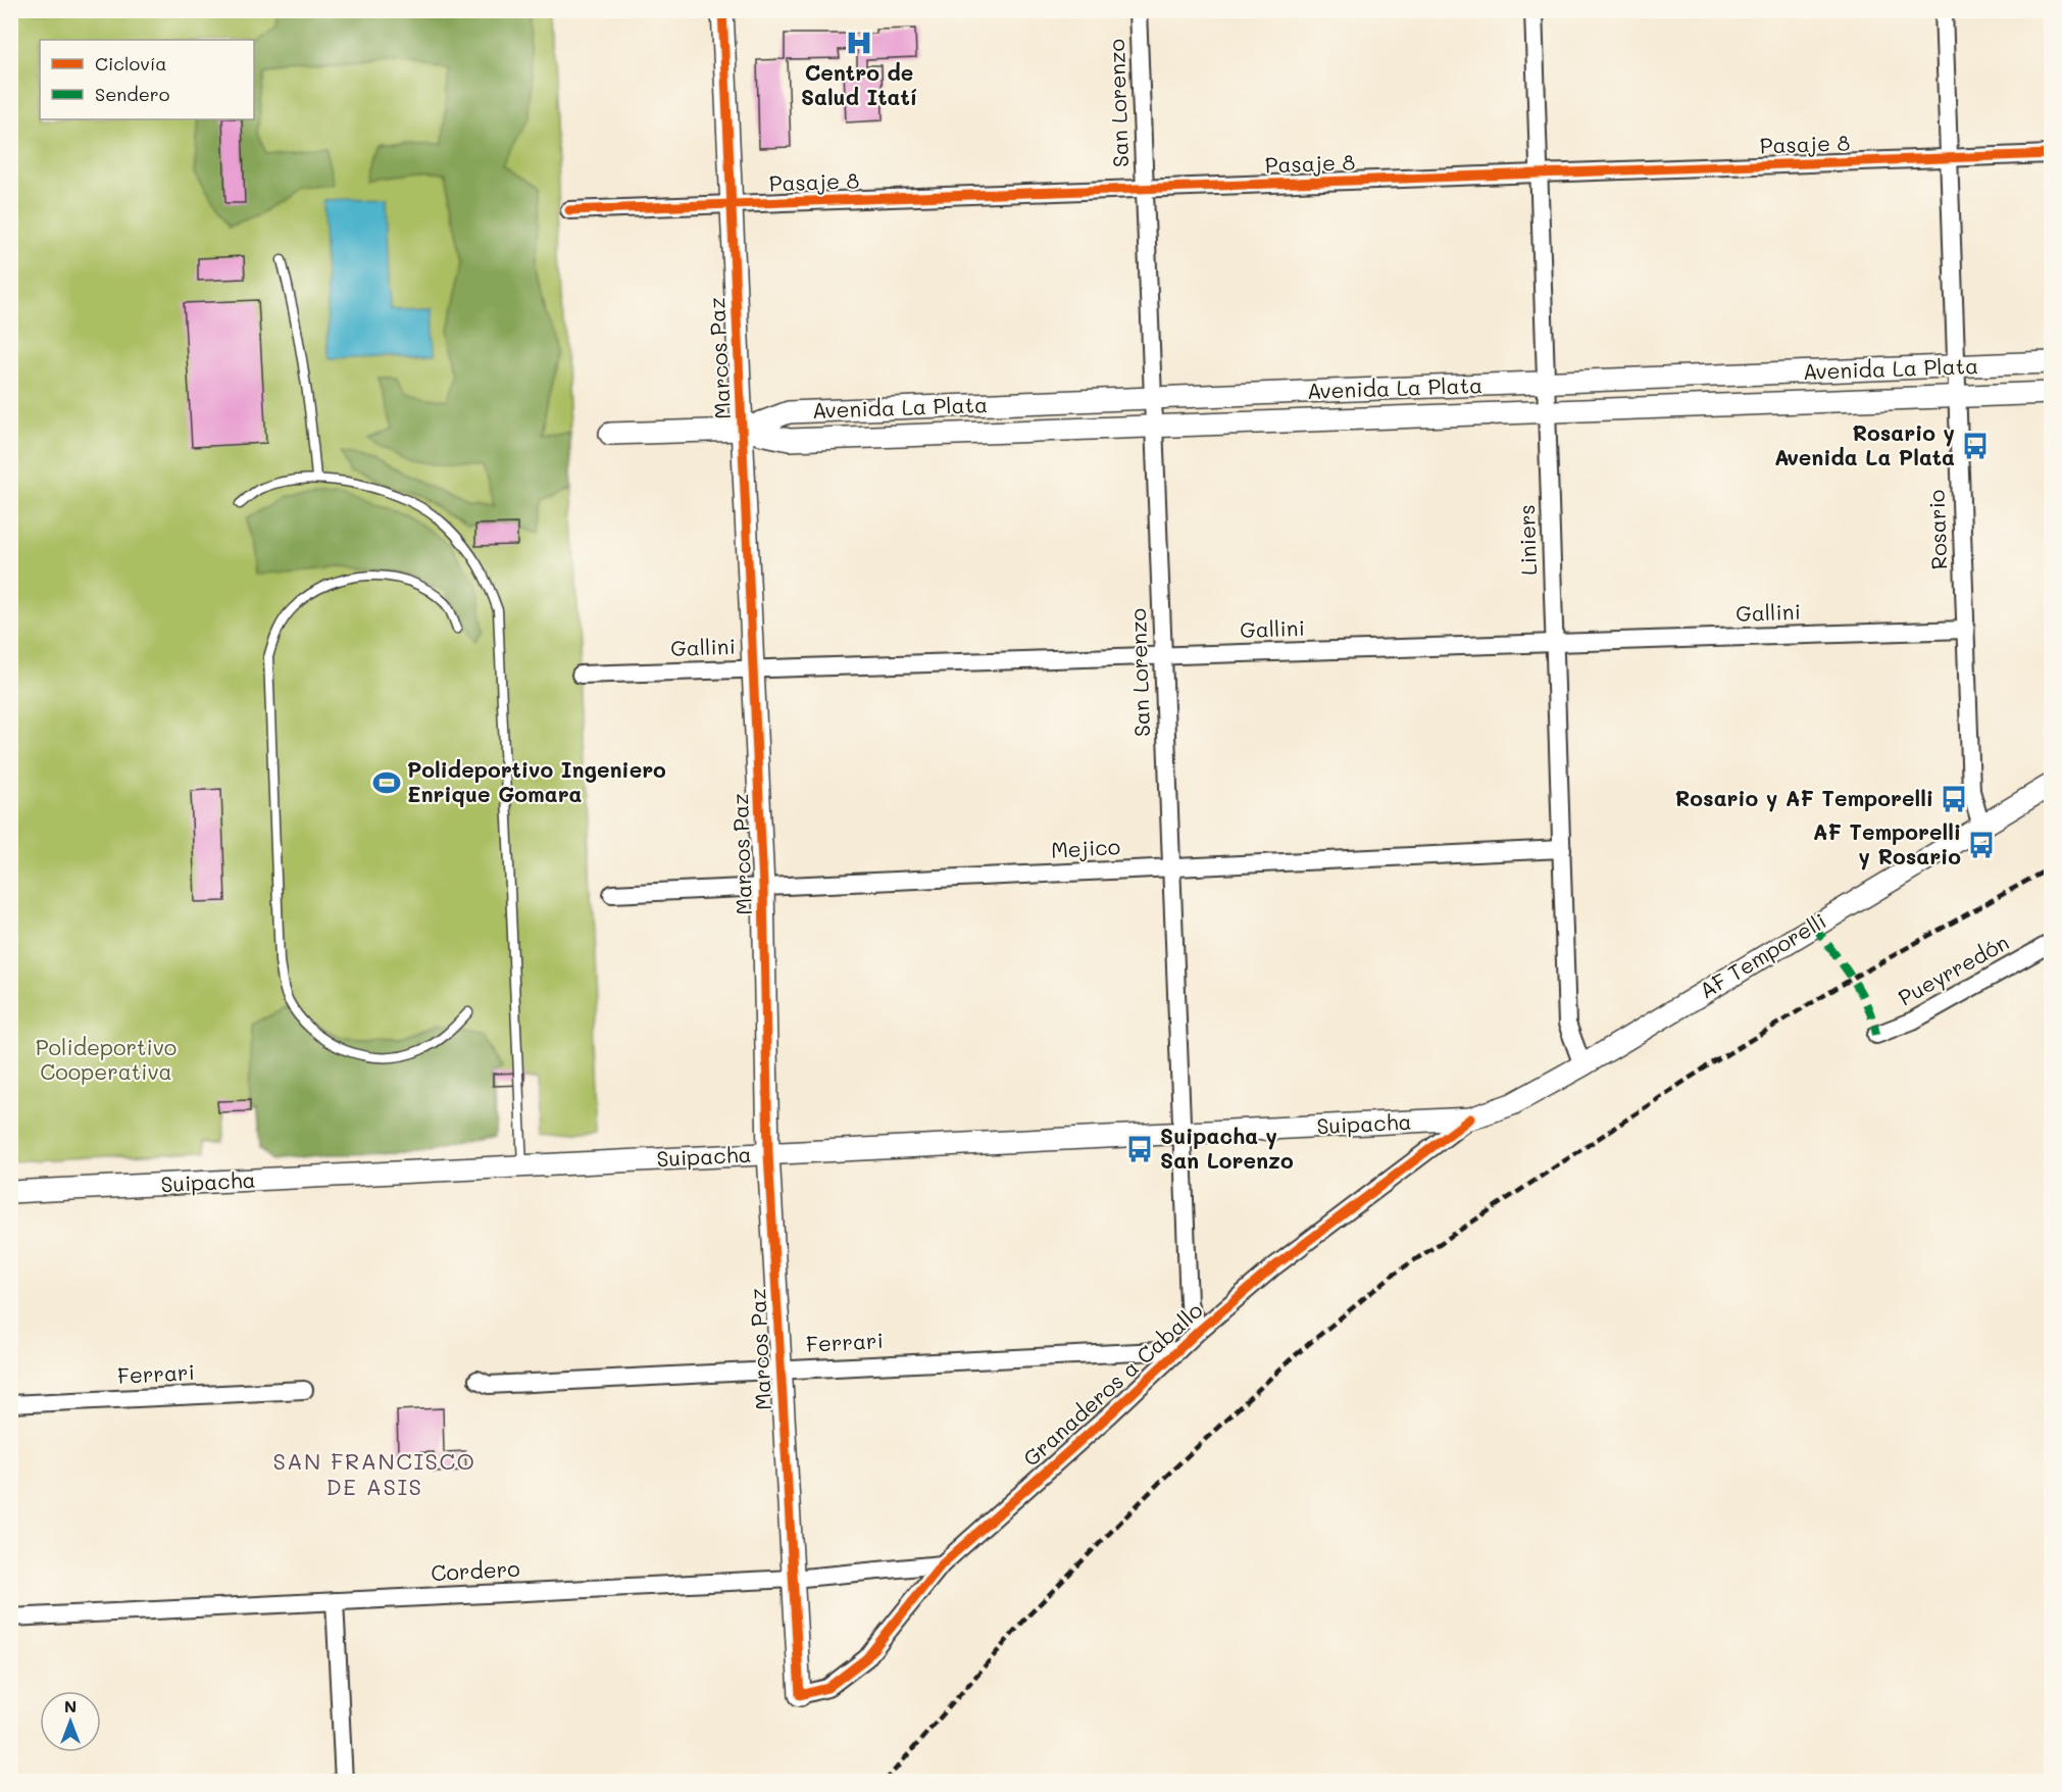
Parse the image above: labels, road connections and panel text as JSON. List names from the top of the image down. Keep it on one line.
{"streets":{"street":["San Lorenzo","Pasaje 8","Marcos Paz","Avenida La Plata","Rosario","Liniers","Gallini","Mejico","AF Temporelli","Pueyrredón","Suipacha","Ferrari","Granaderos a Caballo","Cordero"]},"crossings":[["San Lorenzo","Pasaje 8"],["San Lorenzo","Avenida La Plata"],["San Lorenzo","Gallini"],["San Lorenzo","Mejico"],["San Lorenzo","Suipacha"],["San Lorenzo","Granaderos a Caballo"],["Pasaje 8","Marcos Paz"],["Pasaje 8","Rosario"],["Pasaje 8","Liniers"],["Marcos Paz","Avenida La Plata"],["Marcos Paz","Gallini"],["Marcos Paz","Mejico"],["Marcos Paz","Suipacha"],["Marcos Paz","Ferrari"],["Marcos Paz","Granaderos a Caballo"],["Marcos Paz","Cordero"],["Avenida La Plata","Rosario"],["Avenida La Plata","Liniers"],["Rosario","Gallini"],["Rosario","AF Temporelli"],["Liniers","Gallini"],["Liniers","Mejico"],["Liniers","AF Temporelli"],["AF Temporelli","Suipacha"],["AF Temporelli","Granaderos a Caballo"],["Suipacha","Granaderos a Caballo"],["Ferrari","Granaderos a Caballo"],["Granaderos a Caballo","Cordero"]],"districts":["SAN FRANCISCO DE ASIS"],"parks":["Polideportivo Cooperativa"],"places":{"hospital":["Centro de Salud Itatí"],"bus stop":["Rosario y Avenida La Plata","Rosario y AF Temporelli","AF Temporelli y Rosario","Suipacha y San Lorenzo"],"sports":["Polideportivo Ingeniero Enrique Gomara"]},"legend":["Ciclovía","Sendero"],"north":"top"}
